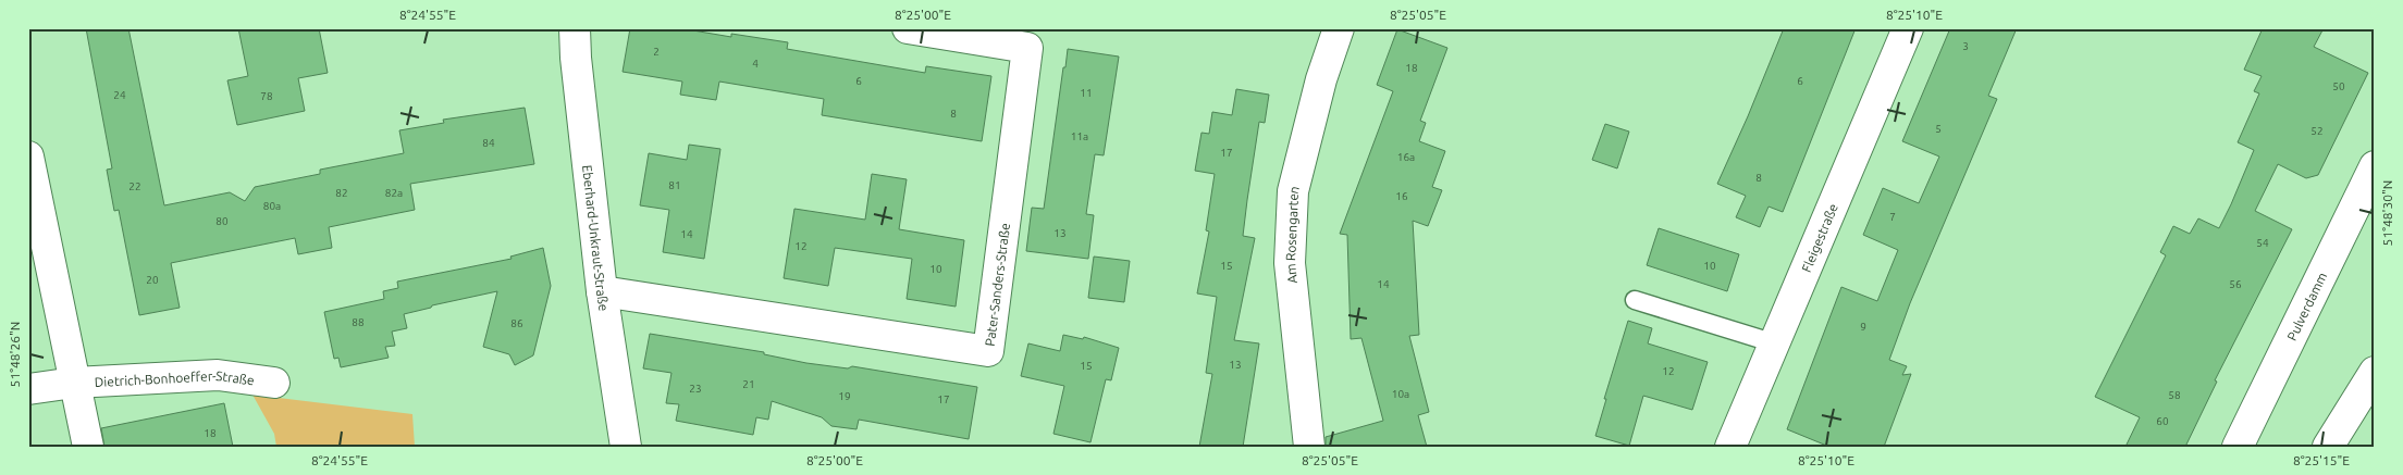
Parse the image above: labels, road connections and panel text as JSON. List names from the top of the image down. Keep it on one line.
{"streets":{"street":["Am Rosengarten","Eberhard-Unkraut-Straße","Fleigestraße","Pater-Sanders-Straße","Pulverdamm","Dietrich-Bonhoeffer-Straße"]},"crossings":[["Eberhard-Unkraut-Straße","Pater-Sanders-Straße"]],"house_numbers":["3","2","4","18","6","6","50","11","24","78","8","5","52","11a","84","17","16a","8","81","22","82","82a","16","80a","7","80","13","14","54","12","15","10","10","20","14","56","88","86","9","13","15","12","21","23","10a","58","19","17","60","18"],"coordinates":["8°24'55\"E","8°25'00\"E","8°25'05\"E","8°25'10\"E","51°48'30\"N","51°48'26\"N","8°25'15\"E"]}
